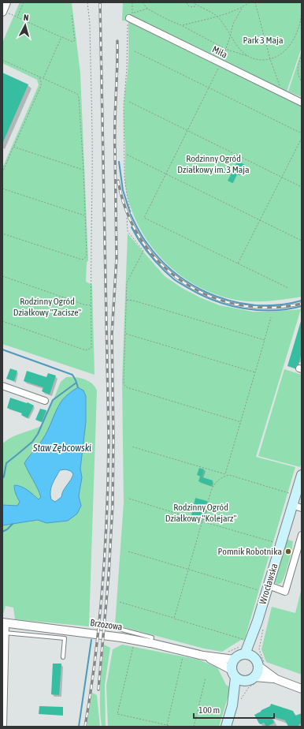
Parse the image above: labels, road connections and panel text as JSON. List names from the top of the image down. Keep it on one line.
{"streets":{"main road":["Wrocławska"],"street":["Miła","Brzozowa"]},"crossings":[["Wrocławska","Brzozowa"]],"water":["Staw Zębcowski"],"parks":["Park 3 Maja","Rodzinny Ogród Działkowy im. 3 Maja","Rodzinny Ogród Działkowy \"Zacisze\"","Rodzinny Ogród Działkowy \"Kolejarz\""],"places":["Pomnik Robotnika"],"scale_bar":"100 m","north":"top"}
